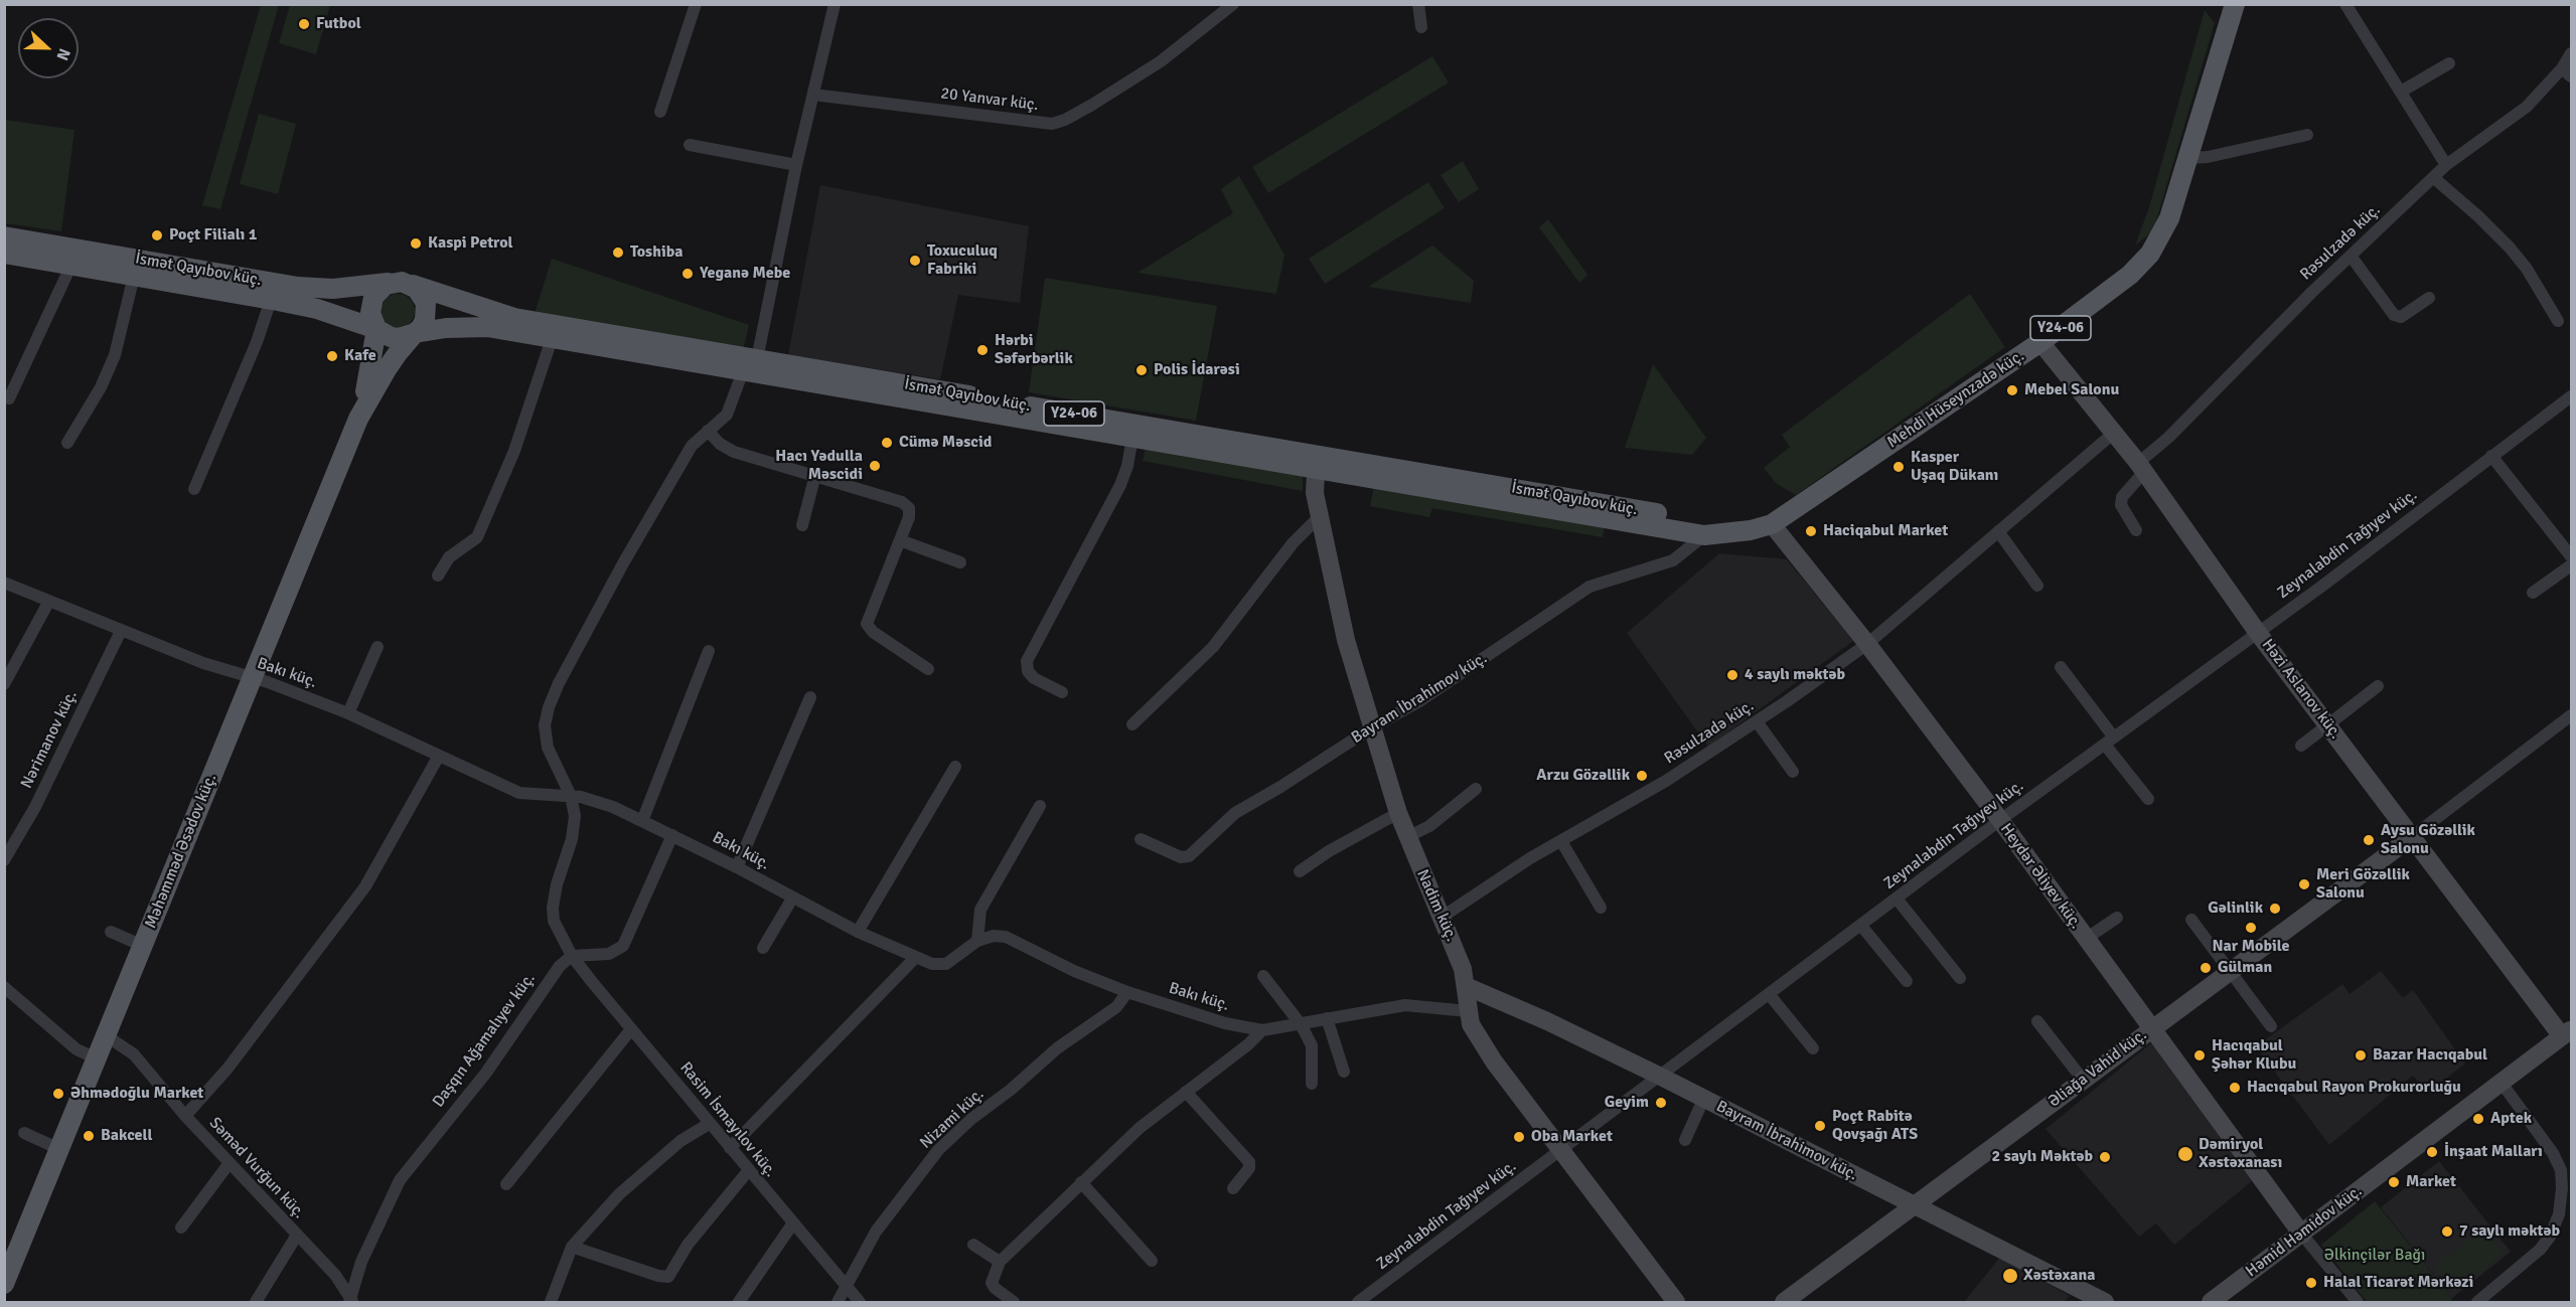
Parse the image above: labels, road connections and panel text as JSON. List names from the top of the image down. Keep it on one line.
{"streets":{"main road":["İsmət Qayıbov küç.","Y24-06","Mehdi Hüseynzadə küç.","Həzi Aslanov küç.","Bayram İbrahimov küç.","Məhəmməd Əsədov küç.","Heydər Əliyev küç.","Nadim küç.","Əliağa Vahid küç.","Həmid Həmidov küç."],"street":["20 Yanvar küç.","Rəsulzadə küç.","Zeynalabdin Tağıyev küç.","Bakı küç.","Nərimanov küç.","Daşqın Ağamalıyev küç.","Nizami küç.","Rasim İsmayılov küç.","Səməd Vurğun küç."]},"crossings":[["Rəsulzadə küç.","Həzi Aslanov küç."],["Rəsulzadə küç.","Heydər Əliyev küç."],["Rəsulzadə küç.","Nadim küç."],["İsmət Qayıbov küç.","Mehdi Hüseynzadə küç."],["İsmət Qayıbov küç.","Bayram İbrahimov küç."],["İsmət Qayıbov küç.","Nadim küç."],["Mehdi Hüseynzadə küç.","Həzi Aslanov küç."],["Mehdi Hüseynzadə küç.","Heydər Əliyev küç."],["Zeynalabdin Tağıyev küç.","Həzi Aslanov küç."],["Zeynalabdin Tağıyev küç.","Bayram İbrahimov küç."],["Zeynalabdin Tağıyev küç.","Heydər Əliyev küç."],["Zeynalabdin Tağıyev küç.","Nadim küç."],["Bakı küç.","Nərimanov küç."],["Bakı küç.","Məhəmməd Əsədov küç."],["Bakı küç.","Nadim küç."],["Bakı küç.","Nizami küç."],["Həzi Aslanov küç.","Əliağa Vahid küç."],["Həzi Aslanov küç.","Həmid Həmidov küç."],["Bayram İbrahimov küç.","Nadim küç."],["Bayram İbrahimov küç.","Əliağa Vahid küç."],["Məhəmməd Əsədov küç.","Səməd Vurğun küç."],["Heydər Əliyev küç.","Əliağa Vahid küç."],["Heydər Əliyev küç.","Həmid Həmidov küç."],["Daşqın Ağamalıyev küç.","Rasim İsmayılov küç."],["Daşqın Ağamalıyev küç.","Səməd Vurğun küç."],["Nizami küç.","Rasim İsmayılov küç."]],"parks":["Əlkinçilər Bağı"],"places":["Futbol","Poçt Filialı 1","Kaspi Petrol","Toshiba","Toxuculuq Fabriki","Yeganə Mebe","Hərbi Səfərbərlik","Kafe","Polis İdarəsi","Mebel Salonu","Cümə Məscid","Hacı Yədulla Məscidi","Kasper Uşaq Dükanı","Haciqabul Market","4 saylı məktəb","Arzu Gözəllik","Aysu Gözəllik Salonu","Meri Gözəllik Salonu","Gəlinlik","Nar Mobile","Gülman","Hacıqabul Şəhər Klubu","Bazar Hacıqabul","Hacıqabul Rayon Prokurorluğu","Əhmədoğlu Market","Geyim","Aptek","Poçt Rabitə Qovşağı ATS","Bakcell","Oba Market","İnşaat Malları","Dəmiryol Xəstəxanası","2 saylı Məktəb","Market","7 saylı məktəb","Xəstəxana","Halal Ticarət Mərkəzi"],"north":"right"}
